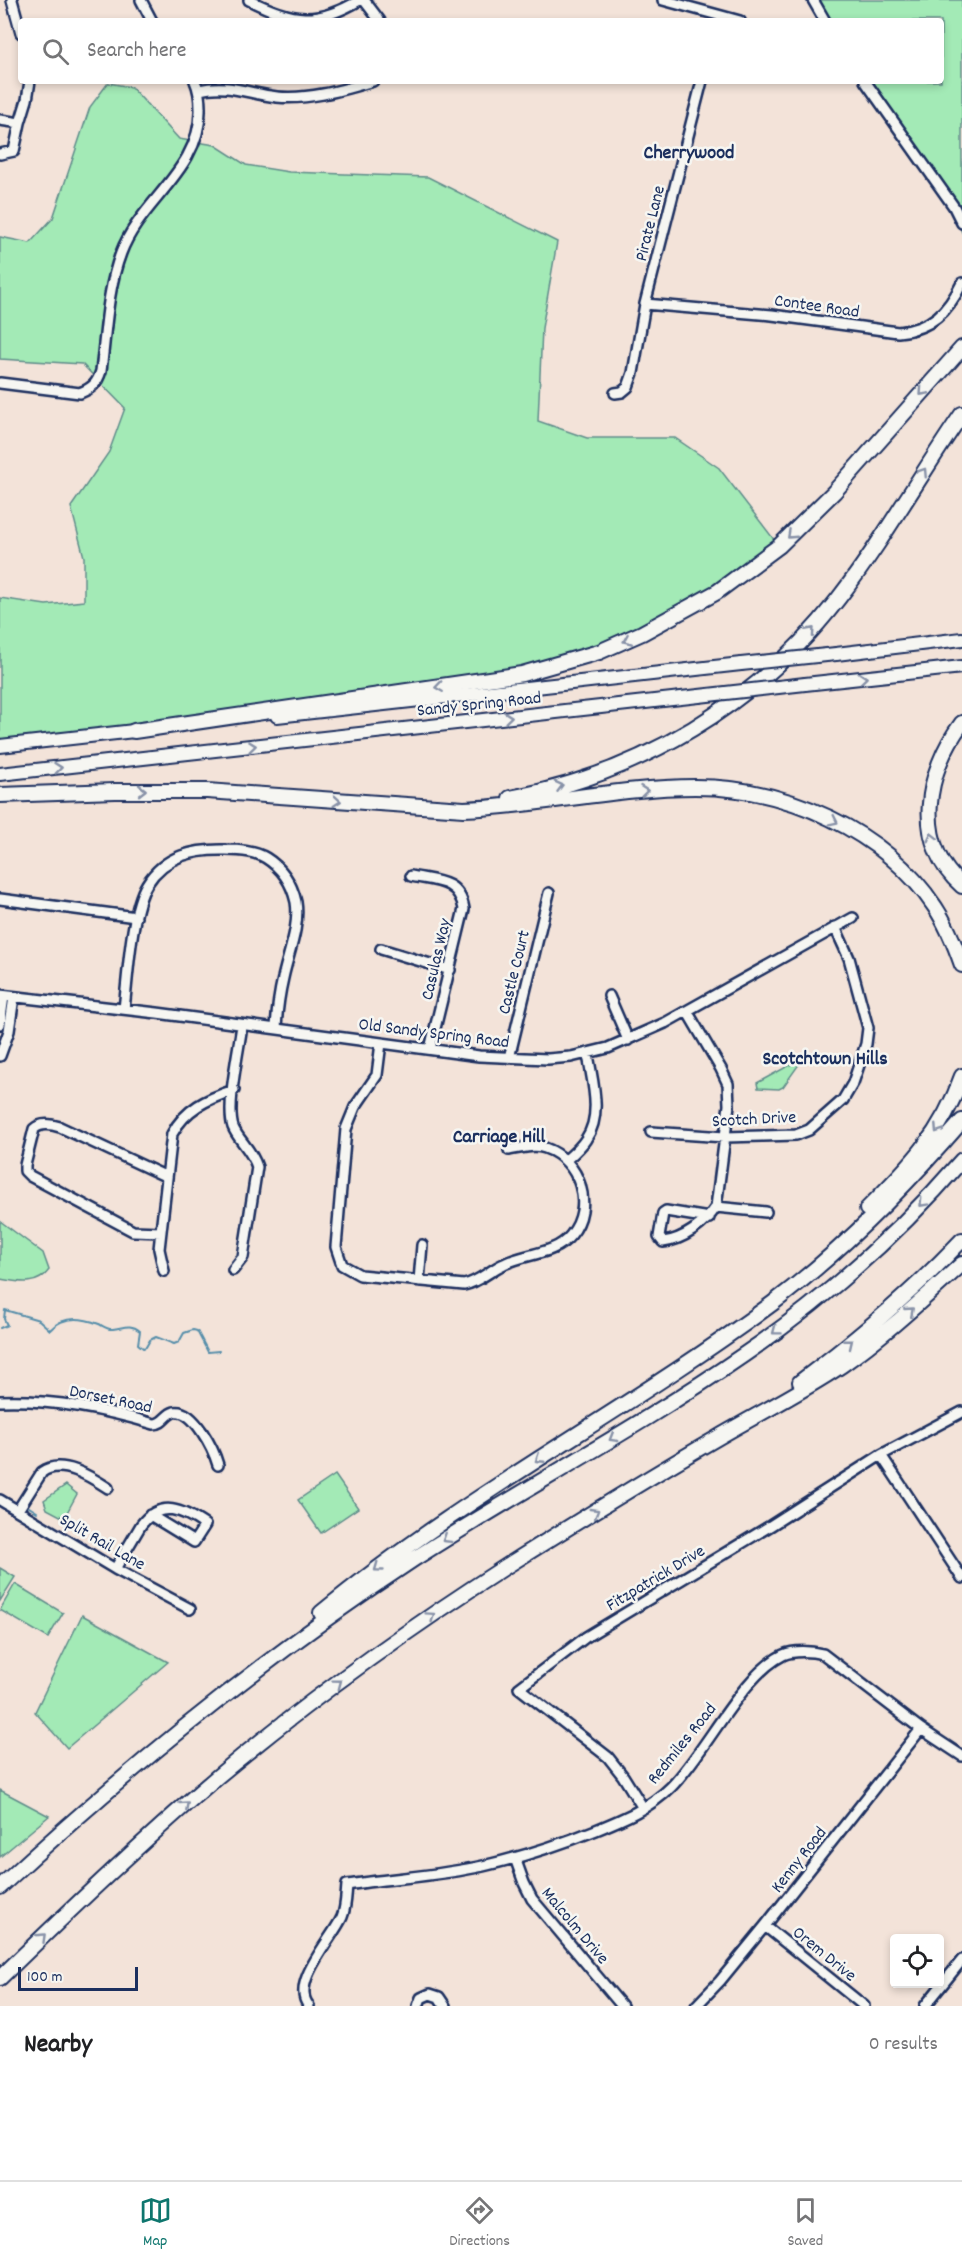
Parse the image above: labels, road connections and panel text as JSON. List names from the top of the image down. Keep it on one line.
{"streets":{"main road":["Sandy Spring Road"],"street":["Pirate Lane","Contee Road","Casulas Way","Castle Court","Old Sandy Spring Road","Scotch Drive","Dorset Road","Split Rail Lane","Fitzpatrick Drive","Redmiles Road","Kenny Road","Malcolm Drive","Orem Drive"]},"crossings":[["Pirate Lane","Contee Road"],["Casulas Way","Old Sandy Spring Road"],["Castle Court","Old Sandy Spring Road"],["Old Sandy Spring Road","Scotch Drive"],["Fitzpatrick Drive","Redmiles Road"],["Redmiles Road","Kenny Road"],["Redmiles Road","Malcolm Drive"],["Kenny Road","Orem Drive"]],"districts":["Cherrywood","Scotchtown Hills","Carriage Hill"],"scale_bar":"100 m","page":{"search":"Search here","scale":"100 m","heading":["Nearby","0 results"],"nav":["Map","Directions","Saved"]}}
